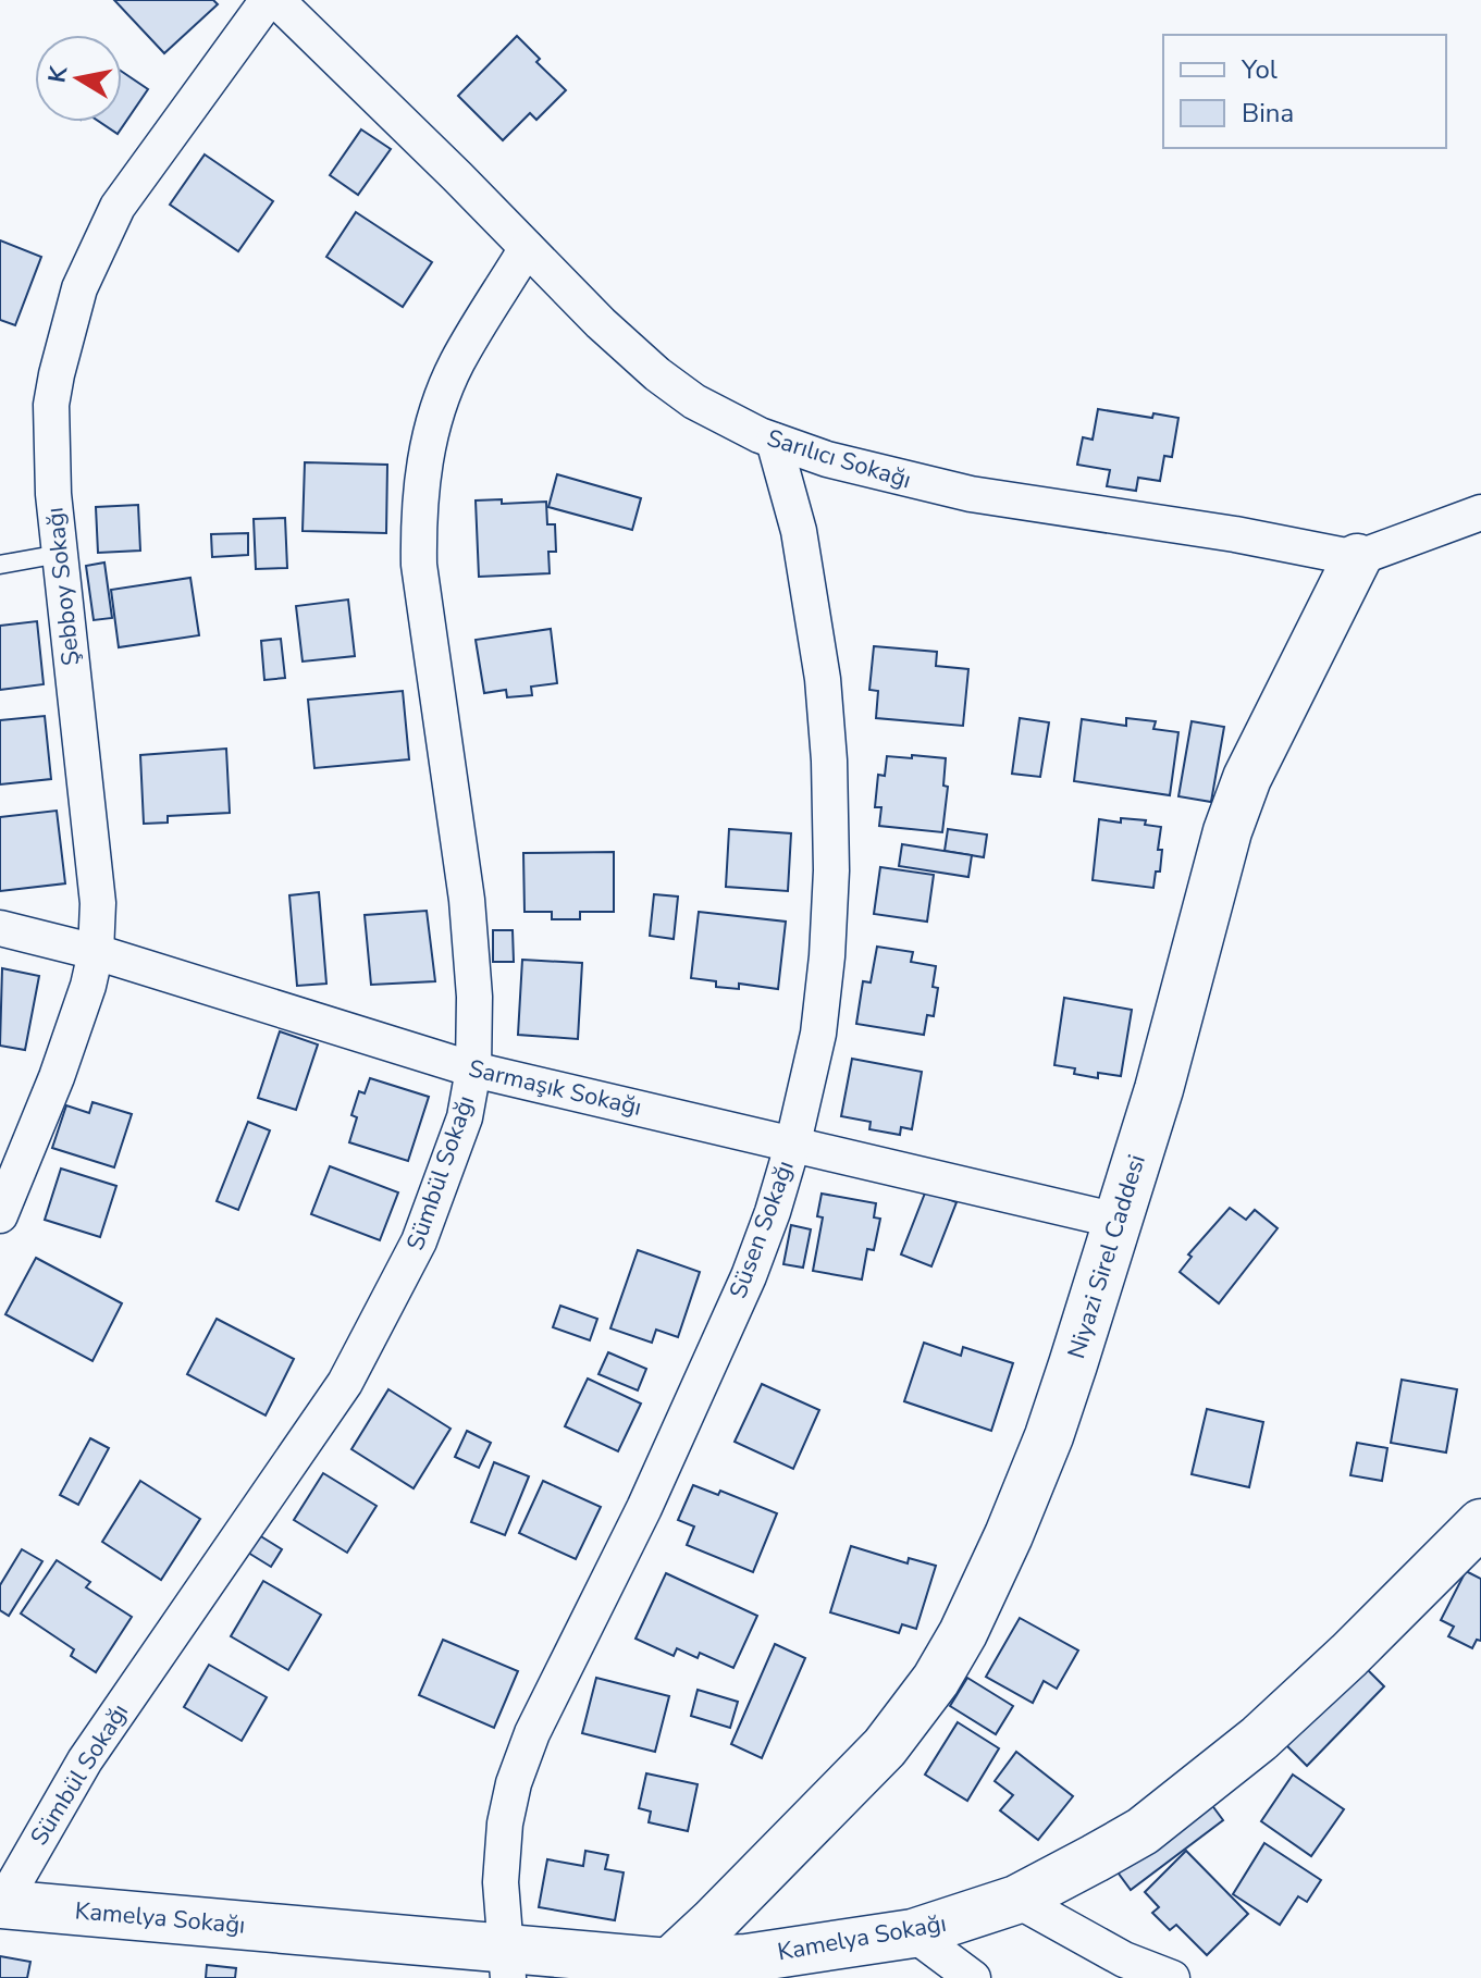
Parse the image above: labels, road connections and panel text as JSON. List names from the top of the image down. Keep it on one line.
{"streets":{"street":["Sarılıcı Sokağı","Şebboy Sokağı","Sarmaşık Sokağı","Sümbül Sokağı","Süsen Sokağı","Niyazi Sirel Caddesi","Kamelya Sokağı"]},"crossings":[["Sarılıcı Sokağı","Sümbül Sokağı"],["Sarılıcı Sokağı","Süsen Sokağı"],["Sarılıcı Sokağı","Niyazi Sirel Caddesi"],["Şebboy Sokağı","Sarmaşık Sokağı"],["Sarmaşık Sokağı","Sümbül Sokağı"],["Sarmaşık Sokağı","Süsen Sokağı"],["Sarmaşık Sokağı","Niyazi Sirel Caddesi"],["Sümbül Sokağı","Kamelya Sokağı"],["Süsen Sokağı","Kamelya Sokağı"],["Niyazi Sirel Caddesi","Kamelya Sokağı"]],"legend":["Yol","Bina"],"north":"left"}
